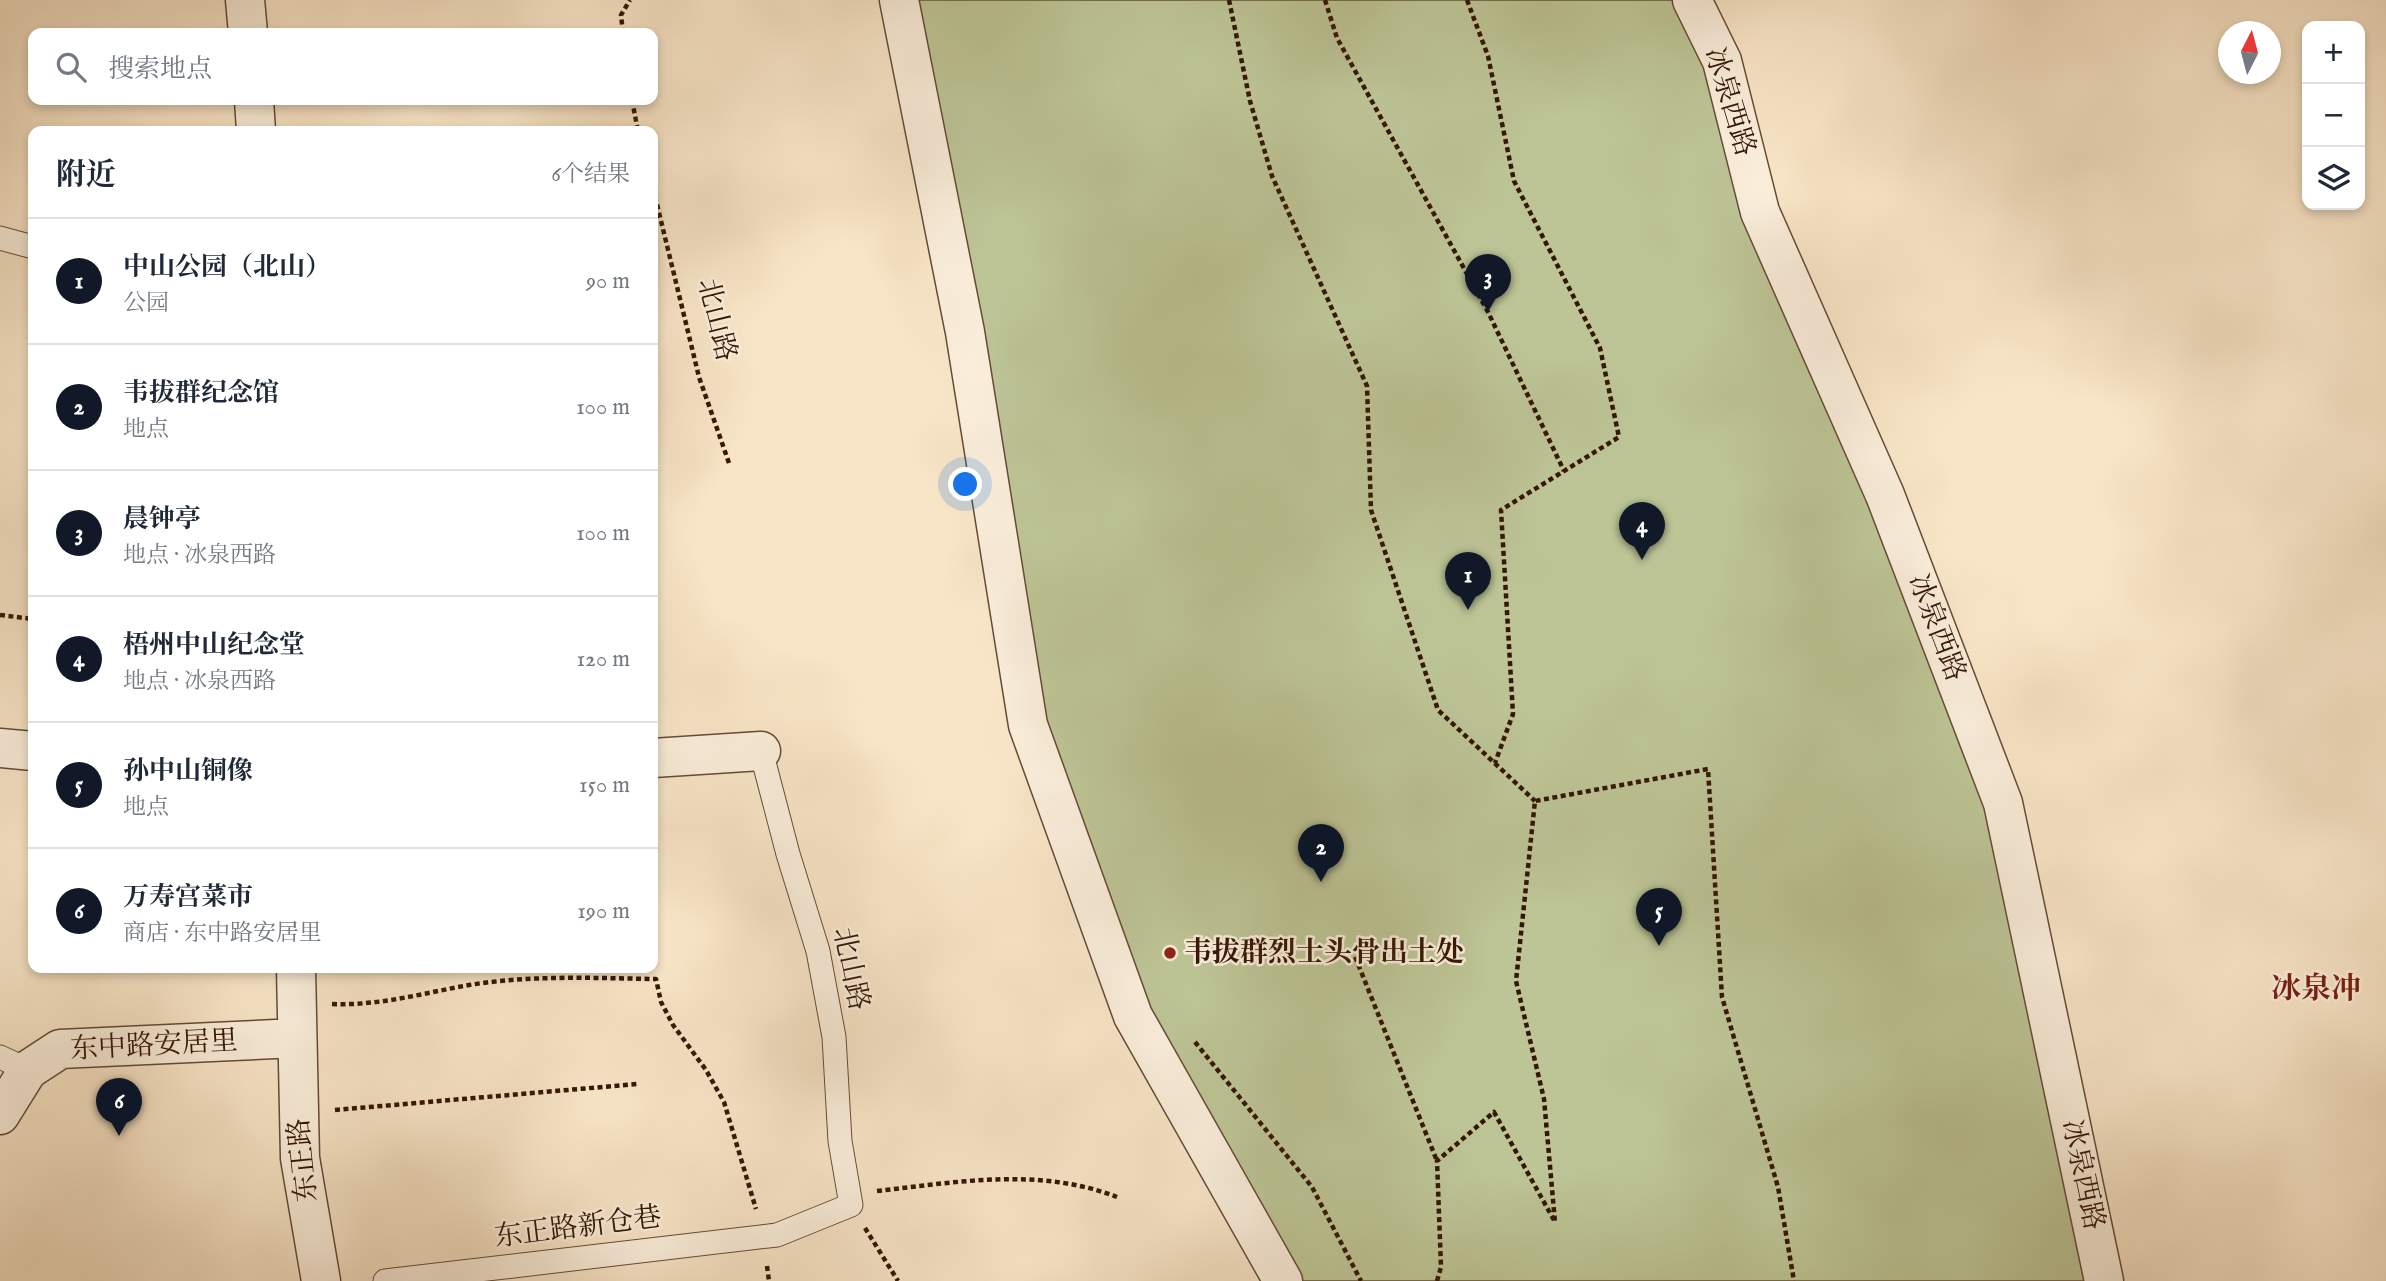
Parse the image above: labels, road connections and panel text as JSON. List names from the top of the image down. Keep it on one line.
{"streets":{"street":["冰泉西路","东中路安居里","东正路"],"lane":["北山路","东正路新仓巷"]},"crossings":[["北山路","东正路新仓巷"],["东中路安居里","东正路"]],"districts":["冰泉冲"],"places":["韦拔群烈士头骨出土处"],"north":"top","page":{"map_buttons":["+","−"],"search":"搜索地点","heading":["附近","6个结果"],"list":[{"mark":"1","name":"中山公园（北山）","note":"公园","value":"90 m"},{"mark":"2","name":"韦拔群纪念馆","note":"地点","value":"100 m"},{"mark":"3","name":"晨钟亭","note":"地点 · 冰泉西路","value":"100 m"},{"mark":"4","name":"梧州中山纪念堂","note":"地点 · 冰泉西路","value":"120 m"},{"mark":"5","name":"孙中山铜像","note":"地点","value":"150 m"},{"mark":"6","name":"万寿宫菜市","note":"商店 · 东中路安居里","value":"190 m"}],"pins":["3","4","1","2","5","6"]}}
